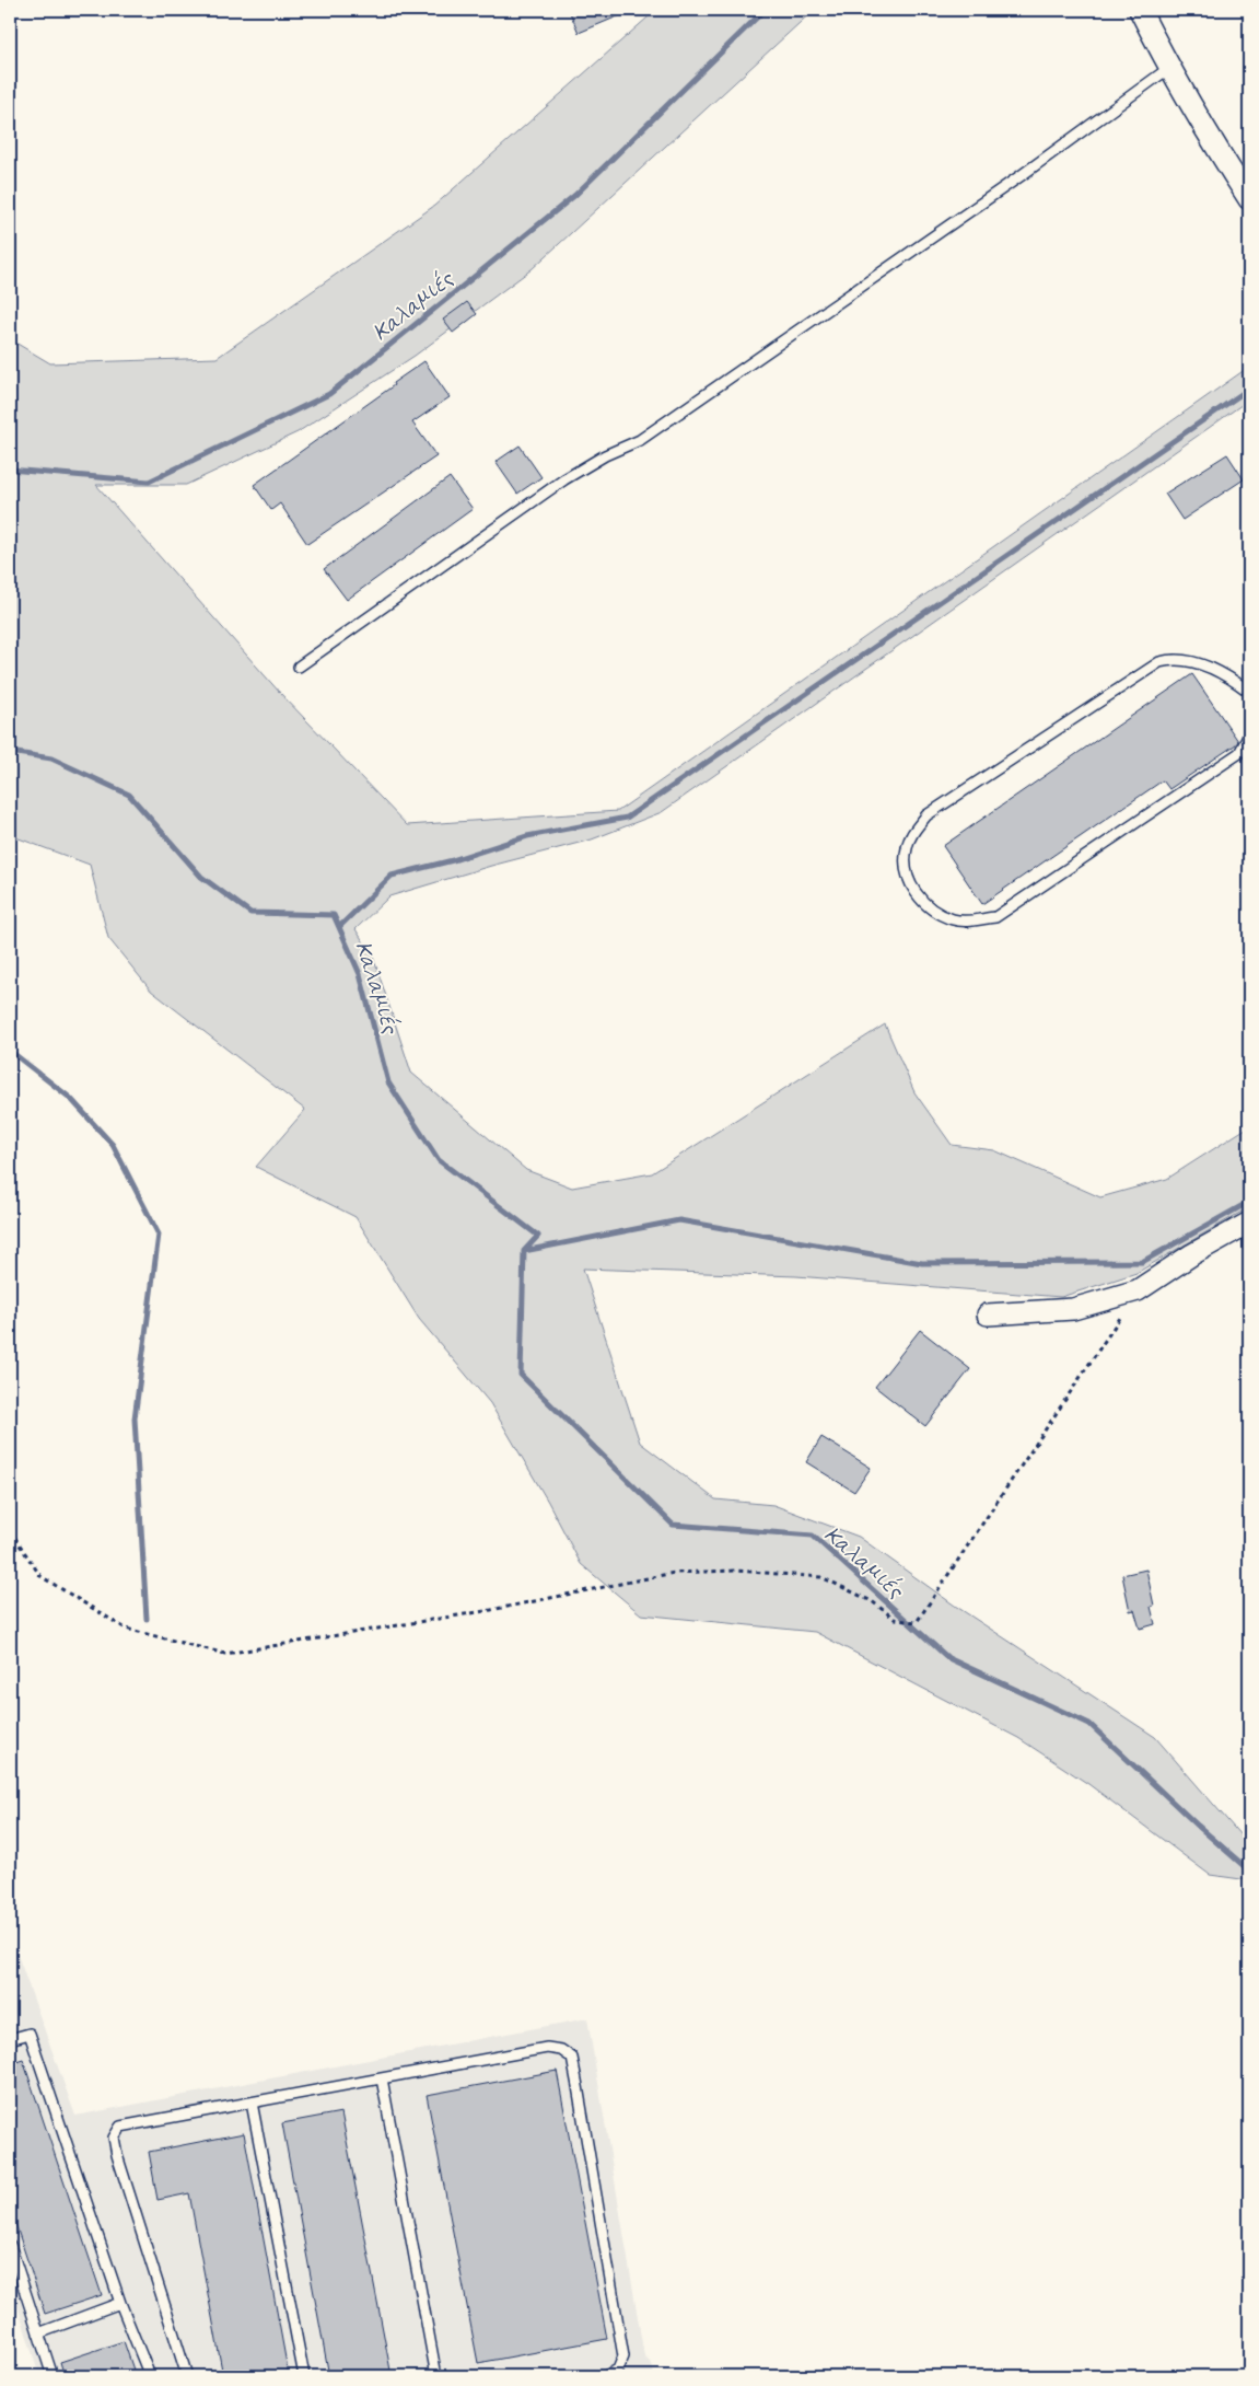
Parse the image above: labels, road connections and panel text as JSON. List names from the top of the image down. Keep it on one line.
{"water":["Καλαμιές"]}
